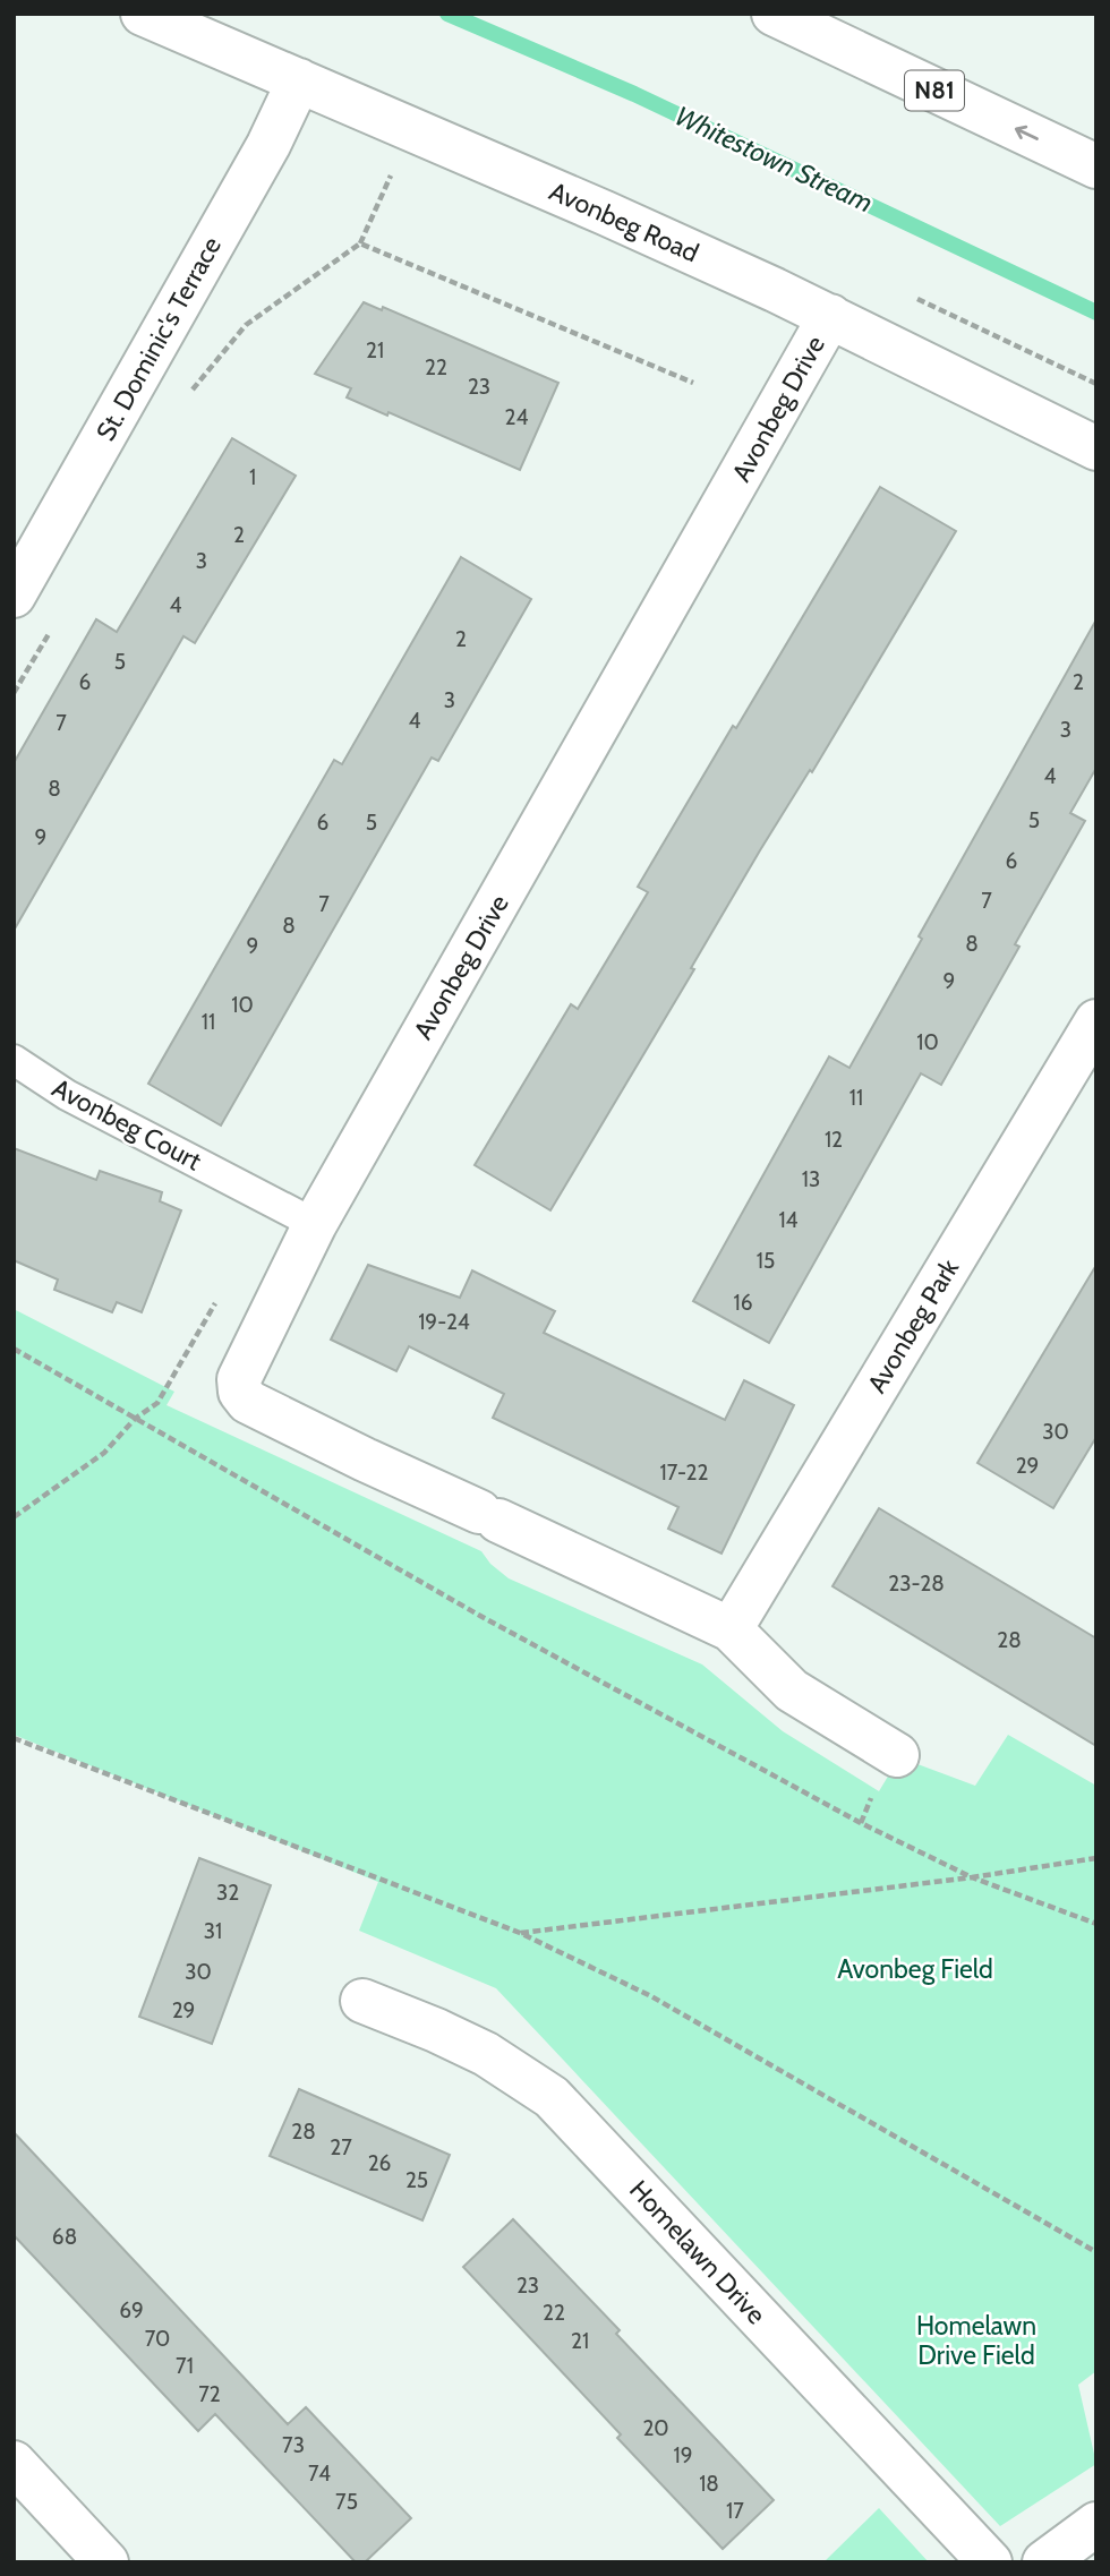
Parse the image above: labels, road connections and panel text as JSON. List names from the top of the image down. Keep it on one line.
{"streets":{"street":["N81","Avonbeg Road","St. Dominic's Terrace","Avonbeg Drive","Avonbeg Park","Homelawn Drive"],"lane":["Avonbeg Court"]},"crossings":[["Avonbeg Road","St. Dominic's Terrace"],["Avonbeg Road","Avonbeg Drive"],["Avonbeg Drive","Avonbeg Court"],["Avonbeg Drive","Avonbeg Park"]],"water":["Whitestown Stream"],"parks":["Avonbeg Field","Homelawn Drive Field"],"house_numbers":["21","22","23","24","1","2","3","4","2","5","6","2","3","4","7","3","4","8","5","6","5","9","6","7","7","8","8","9","9","10","11","10","11","12","13","14","15","16","19-24","30","29","17-22","23-28","28","32","31","30","29","28","27","26","25","68","23","69","22","70","21","71","72","20","73","19","74","18","75","17"]}
